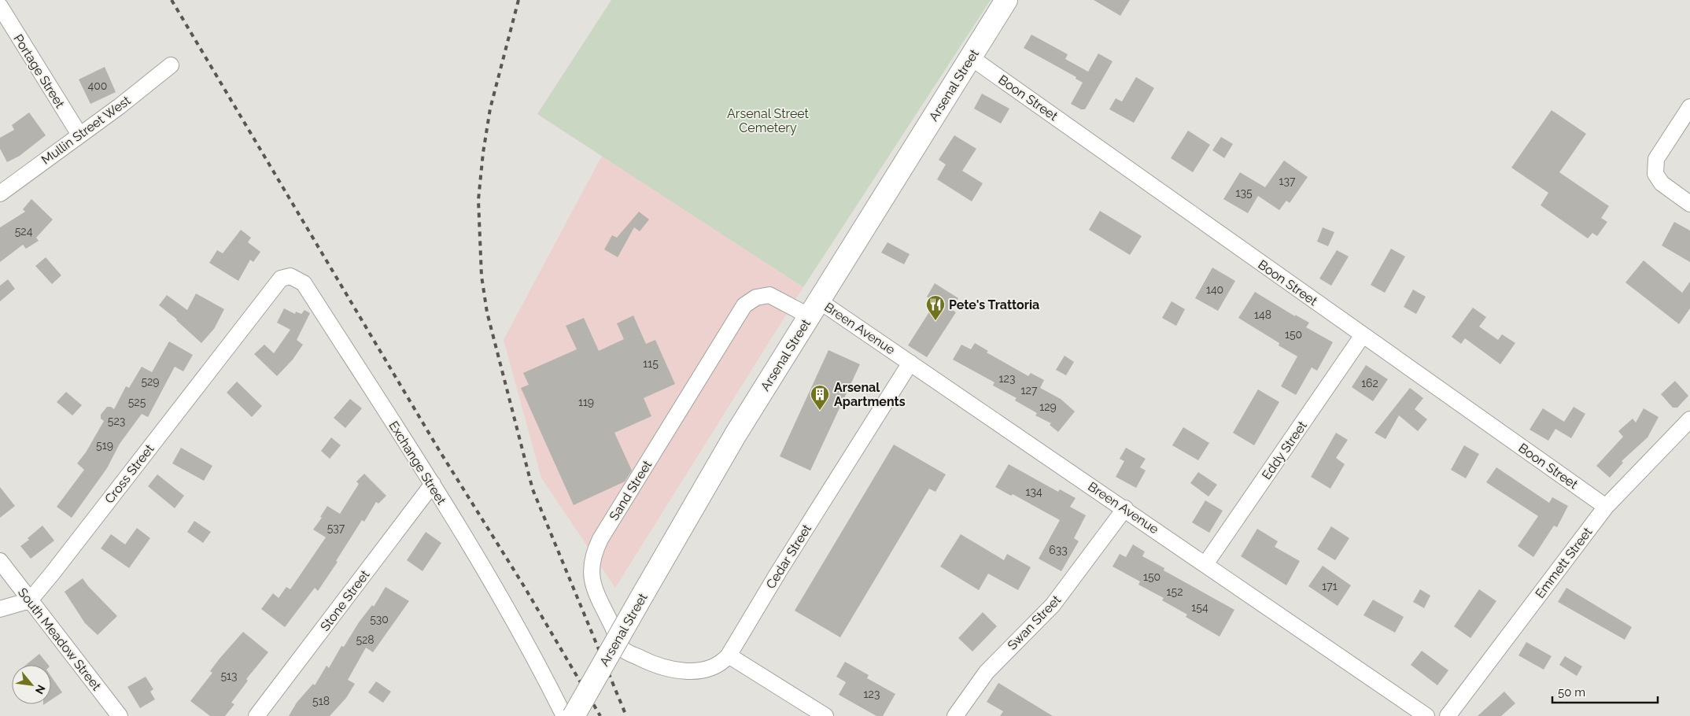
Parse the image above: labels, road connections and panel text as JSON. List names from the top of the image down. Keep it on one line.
{"streets":{"highway":["Arsenal Street"],"street":["Portage Street","Boon Street","Mullin Street West","Breen Avenue","Eddy Street","Exchange Street","Cross Street","Sand Street","Cedar Street","Emmett Street","Stone Street","Swan Street","South Meadow Street"]},"crossings":[["Portage Street","Mullin Street West"],["Arsenal Street","Boon Street"],["Arsenal Street","Breen Avenue"],["Arsenal Street","Sand Street"],["Boon Street","Eddy Street"],["Boon Street","Emmett Street"],["Breen Avenue","Eddy Street"],["Breen Avenue","Sand Street"],["Breen Avenue","Cedar Street"],["Breen Avenue","Swan Street"],["Exchange Street","Cross Street"],["Exchange Street","Stone Street"],["Cross Street","South Meadow Street"],["Sand Street","Cedar Street"]],"parks":["Arsenal Street Cemetery"],"places":{"restaurant":["Pete's Trattoria"],"building":["Arsenal Apartments"]},"house_numbers":["400","137","135","524","140","148","150","115","123","529","162","127","525","119","129","523","519","134","537","633","150","171","152","154","530","528","513","123","518"],"scale_bar":"50 m","north":"bottom right"}
